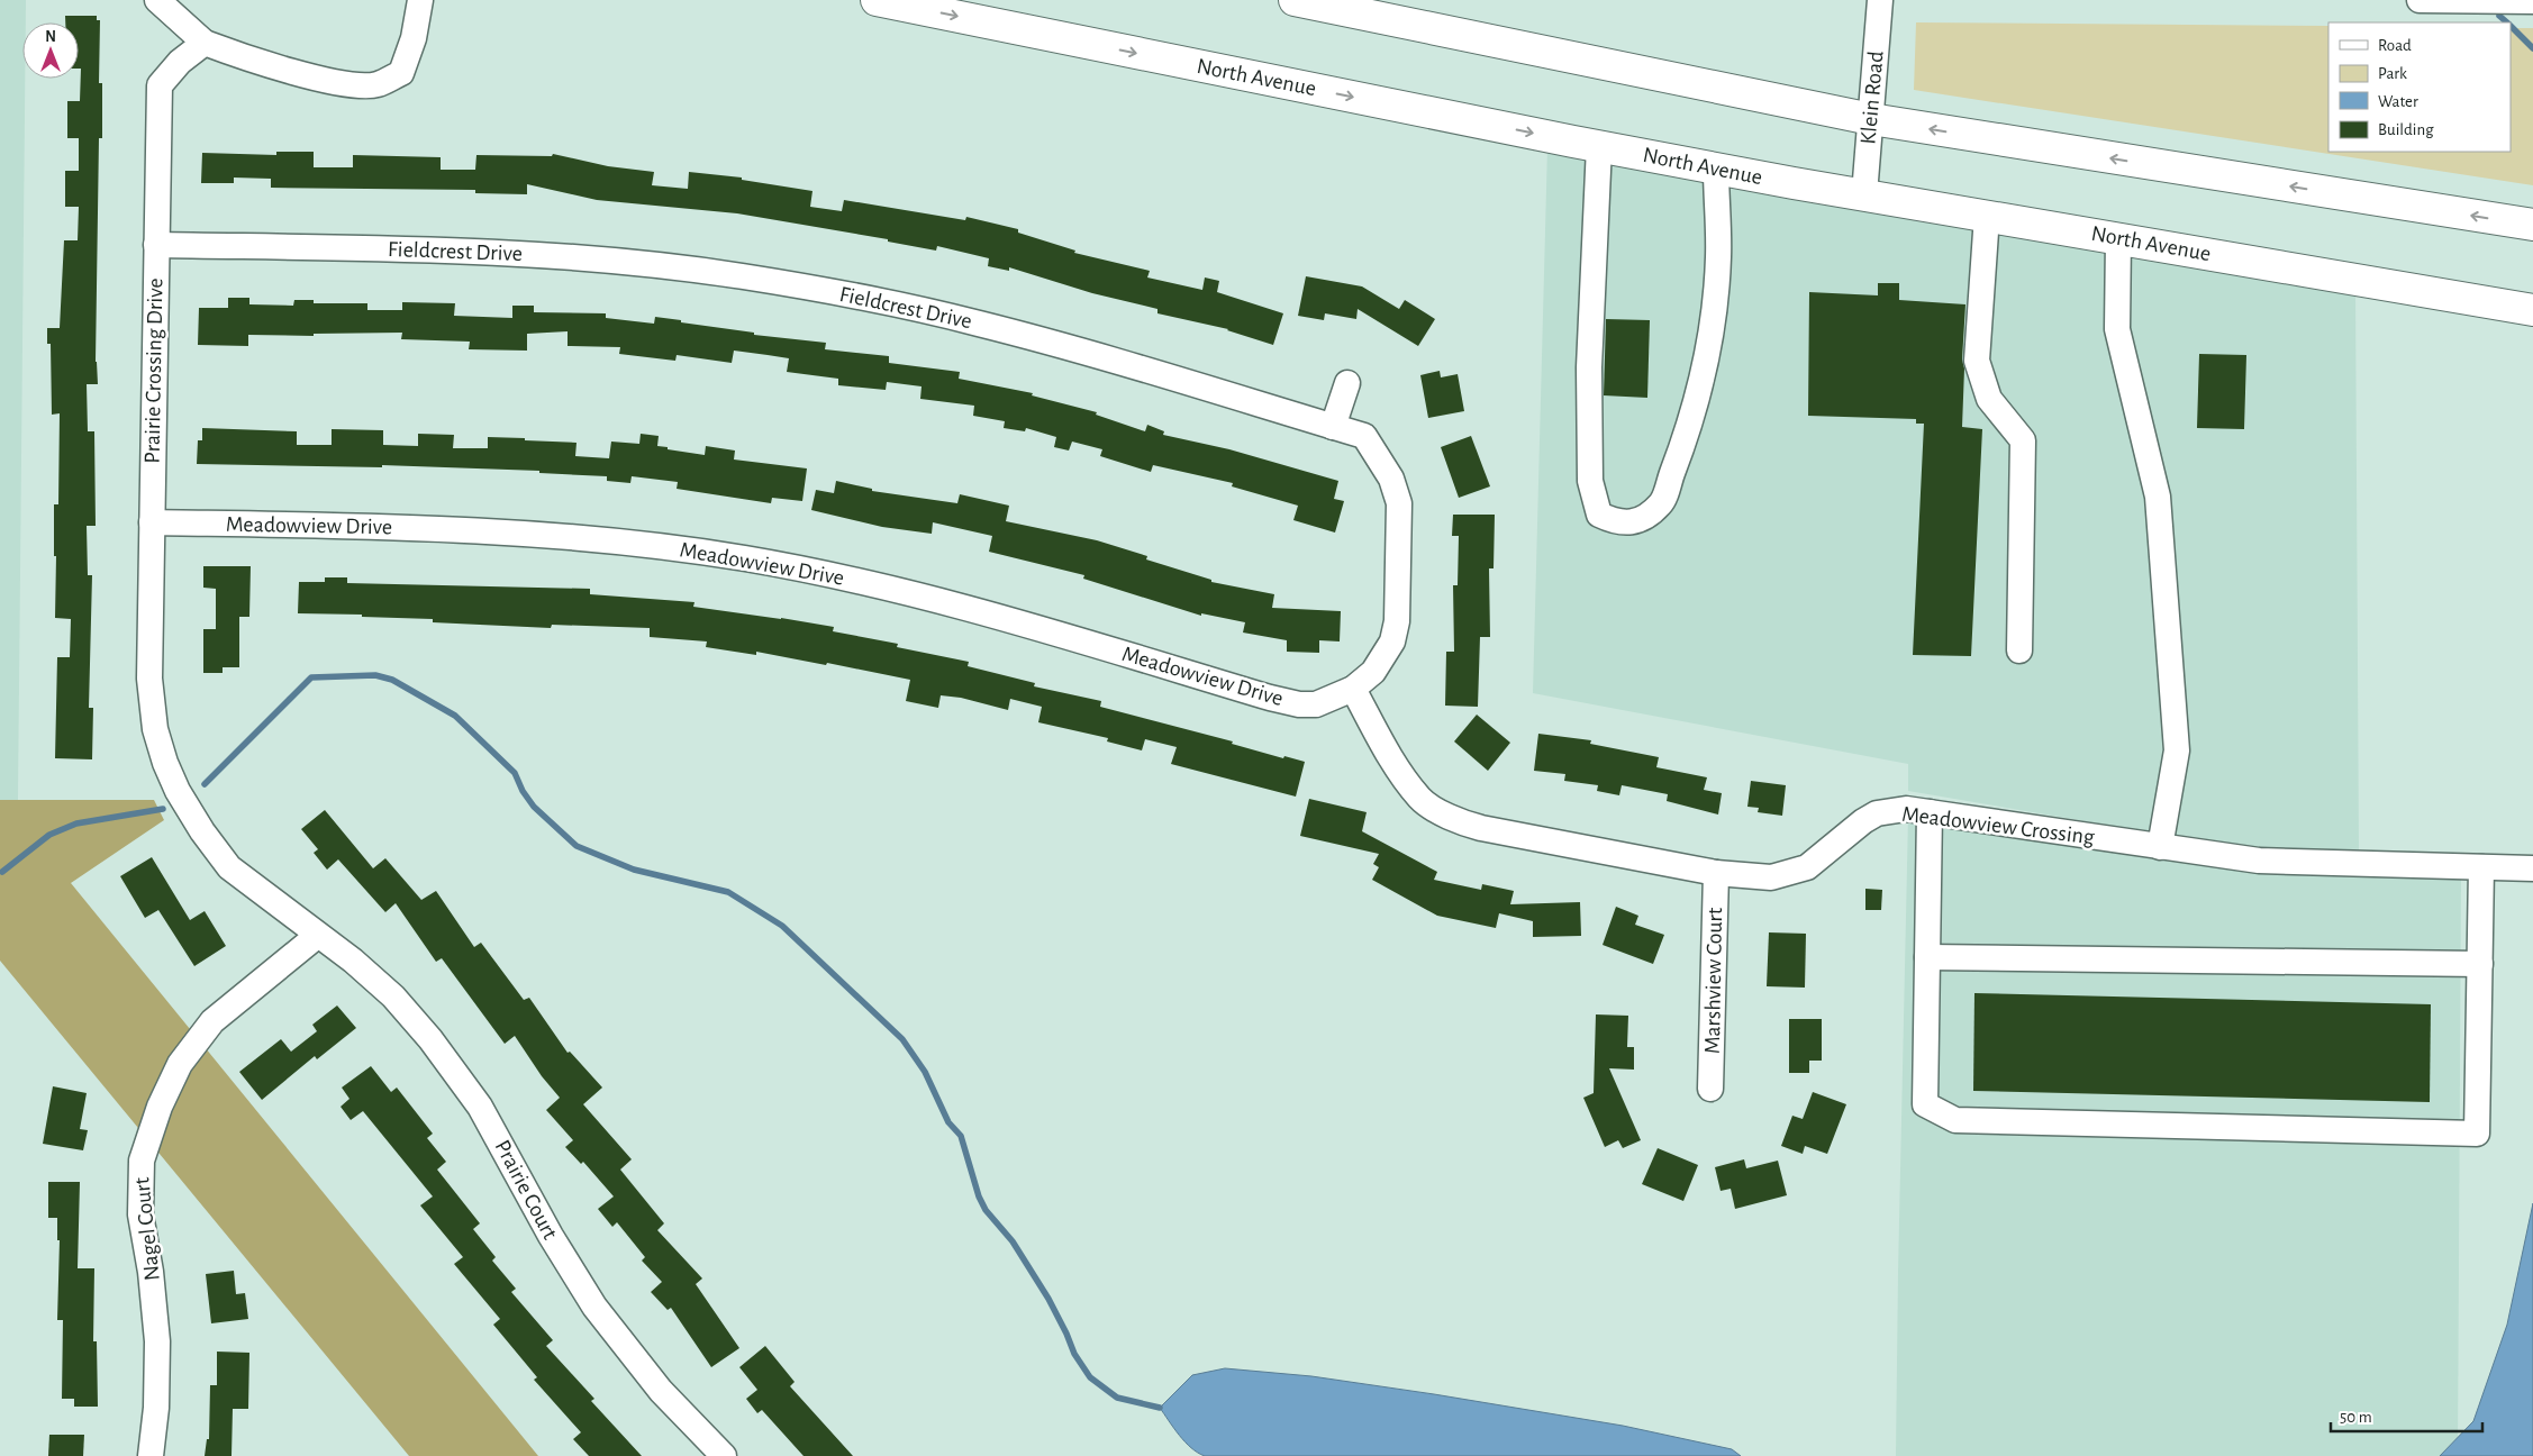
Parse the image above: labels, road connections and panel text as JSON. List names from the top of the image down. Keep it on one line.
{"streets":{"main road":["North Avenue"],"street":["Klein Road","Fieldcrest Drive","Prairie Crossing Drive","Meadowview Drive","Meadowview Crossing","Marshview Court","Prairie Court","Nagel Court"]},"crossings":[["North Avenue","Klein Road"],["Fieldcrest Drive","Prairie Crossing Drive"],["Fieldcrest Drive","Meadowview Drive"],["Fieldcrest Drive","Meadowview Crossing"],["Prairie Crossing Drive","Meadowview Drive"],["Prairie Crossing Drive","Prairie Court"],["Prairie Crossing Drive","Nagel Court"],["Meadowview Drive","Meadowview Crossing"],["Meadowview Crossing","Marshview Court"],["Prairie Court","Nagel Court"]],"legend":["Road","Park","Water","Building"],"scale_bar":"50 m","north":"top"}
